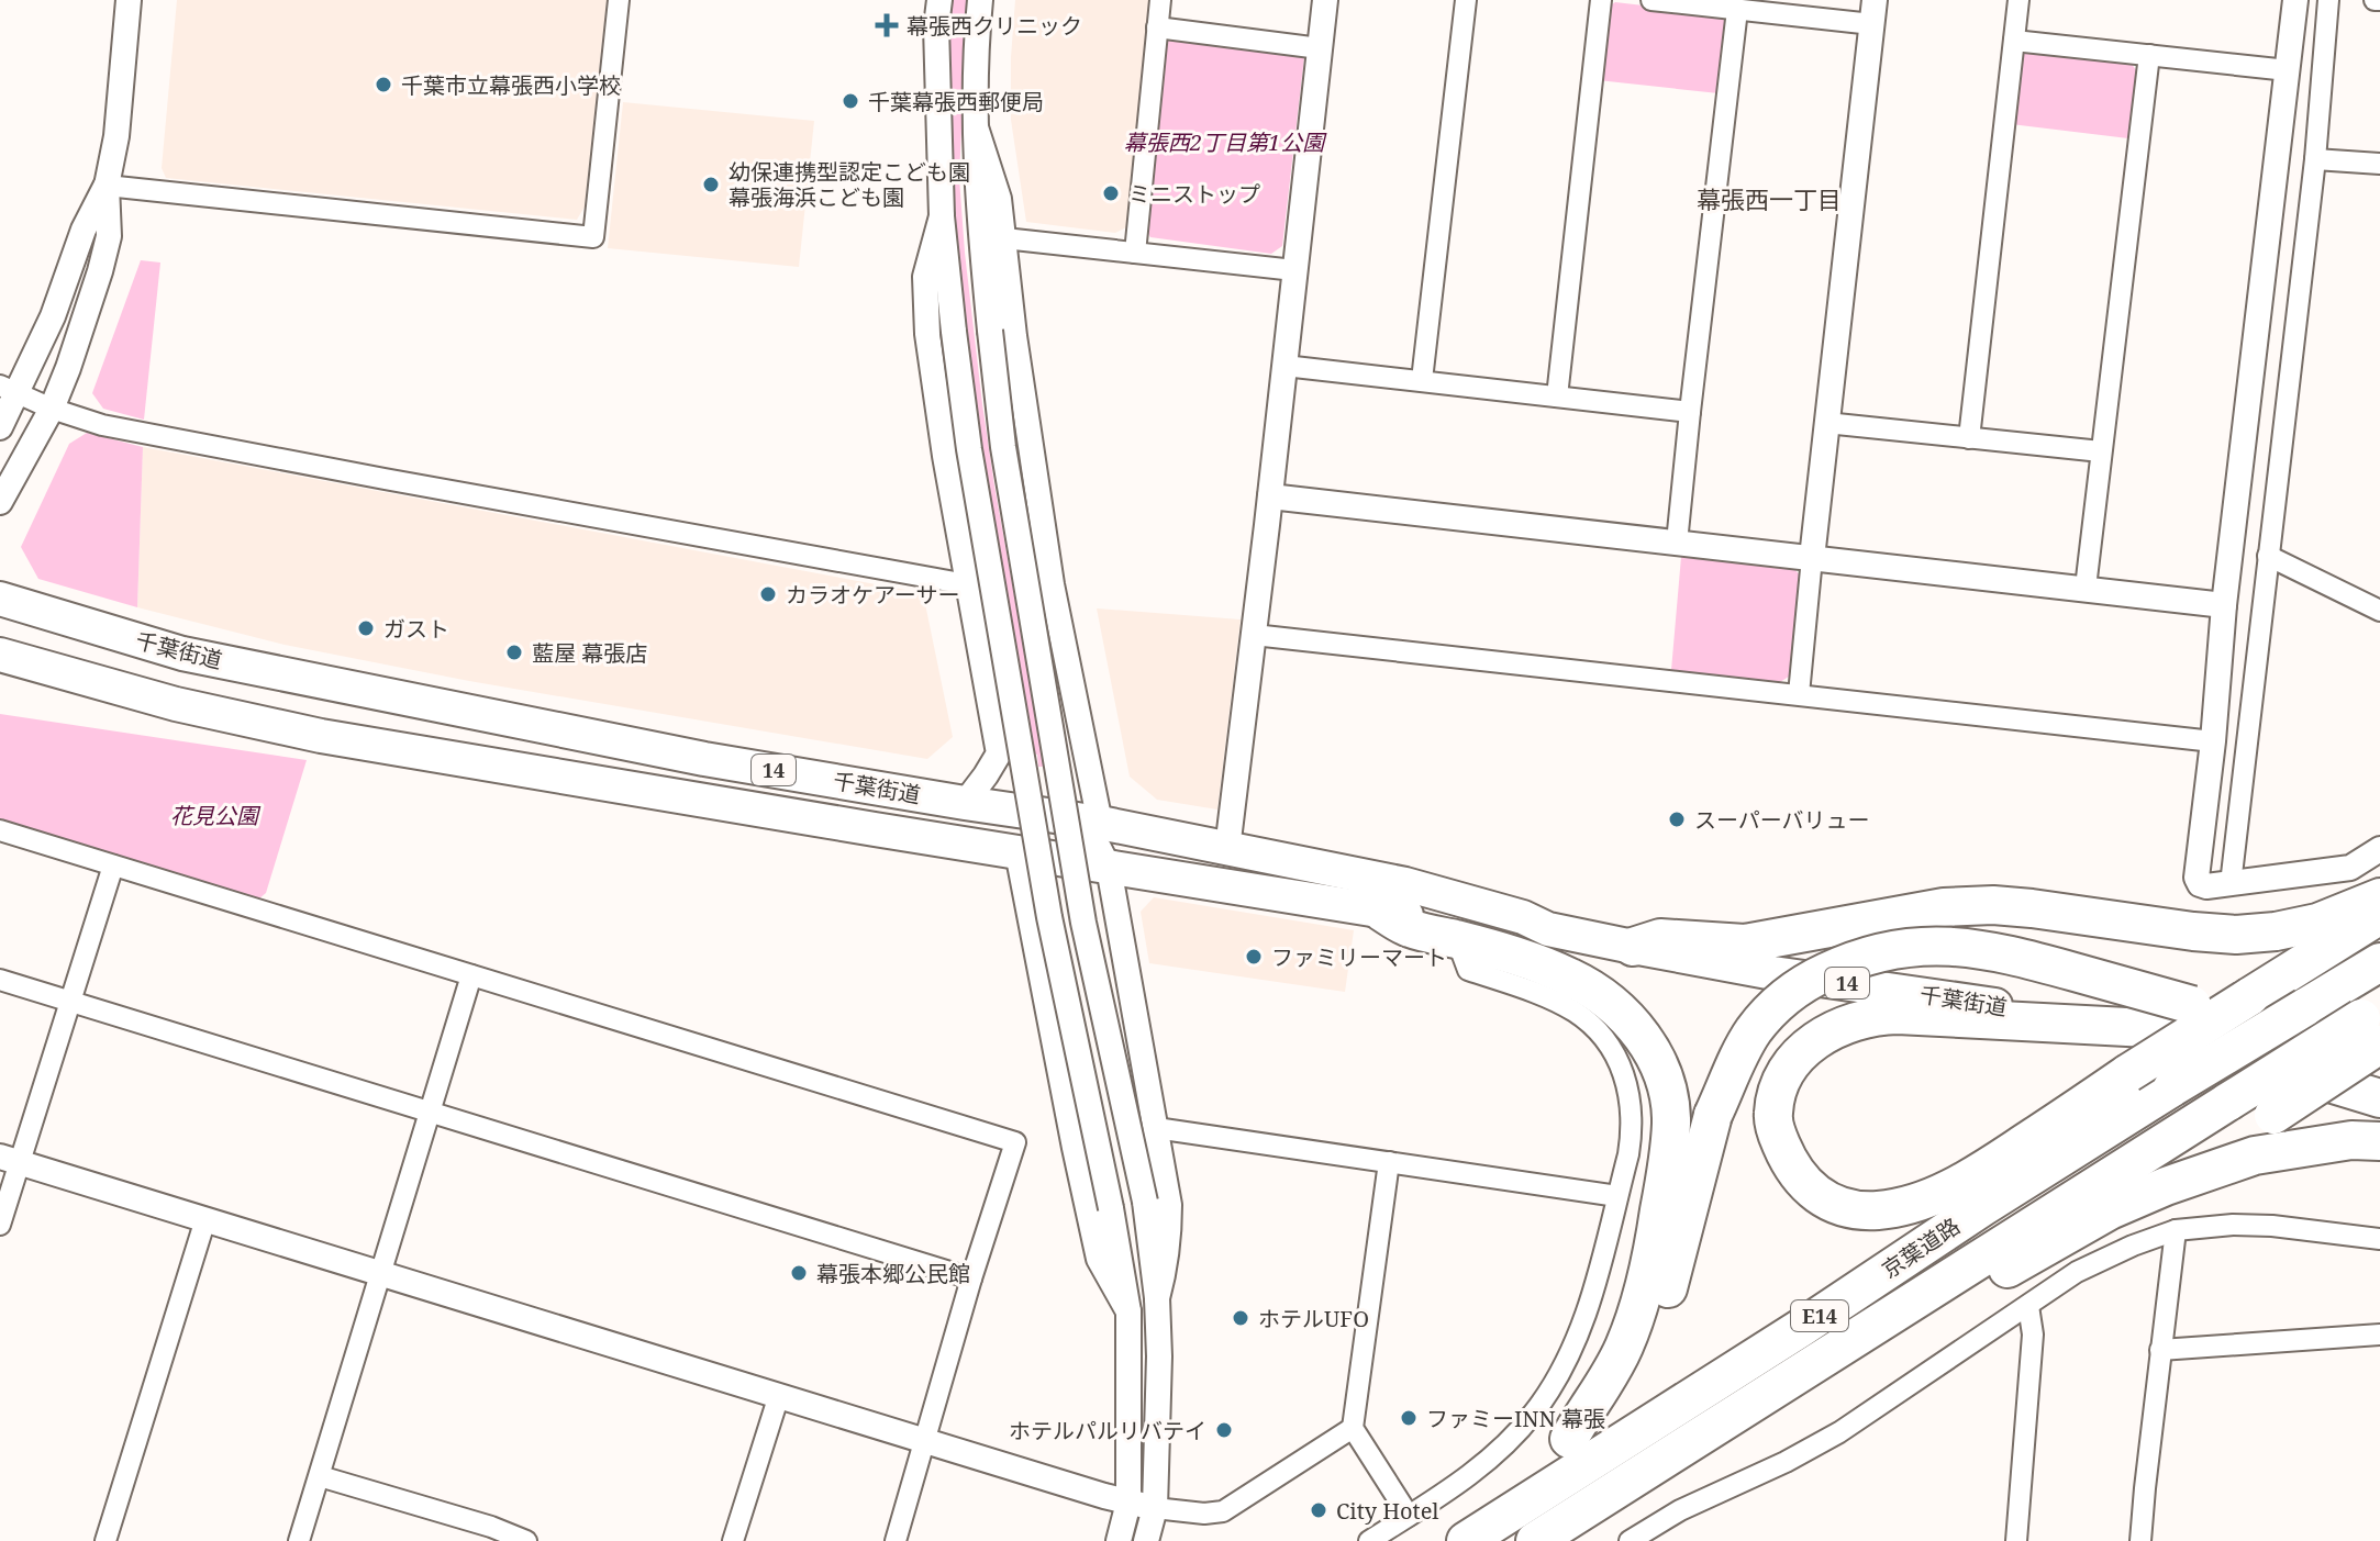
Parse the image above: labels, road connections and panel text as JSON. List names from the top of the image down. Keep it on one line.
{"streets":{"highway":["千葉街道","14","京葉道路","E14"]},"districts":["幕張西一丁目"],"parks":["幕張西2丁目第1公園","花見公園"],"places":{"health":["幕張西クリニック"],"other":["千葉市立幕張西小学校","千葉幕張西郵便局","幼保連携型認定こども園 幕張海浜こども園","ミニストップ","カラオケアーサー","ガスト","藍屋 幕張店","スーパーバリュー","ファミリーマート","幕張本郷公民館","ホテルUFO","ファミーINN 幕張","ホテルパルリバテイ","City Hotel"]}}
